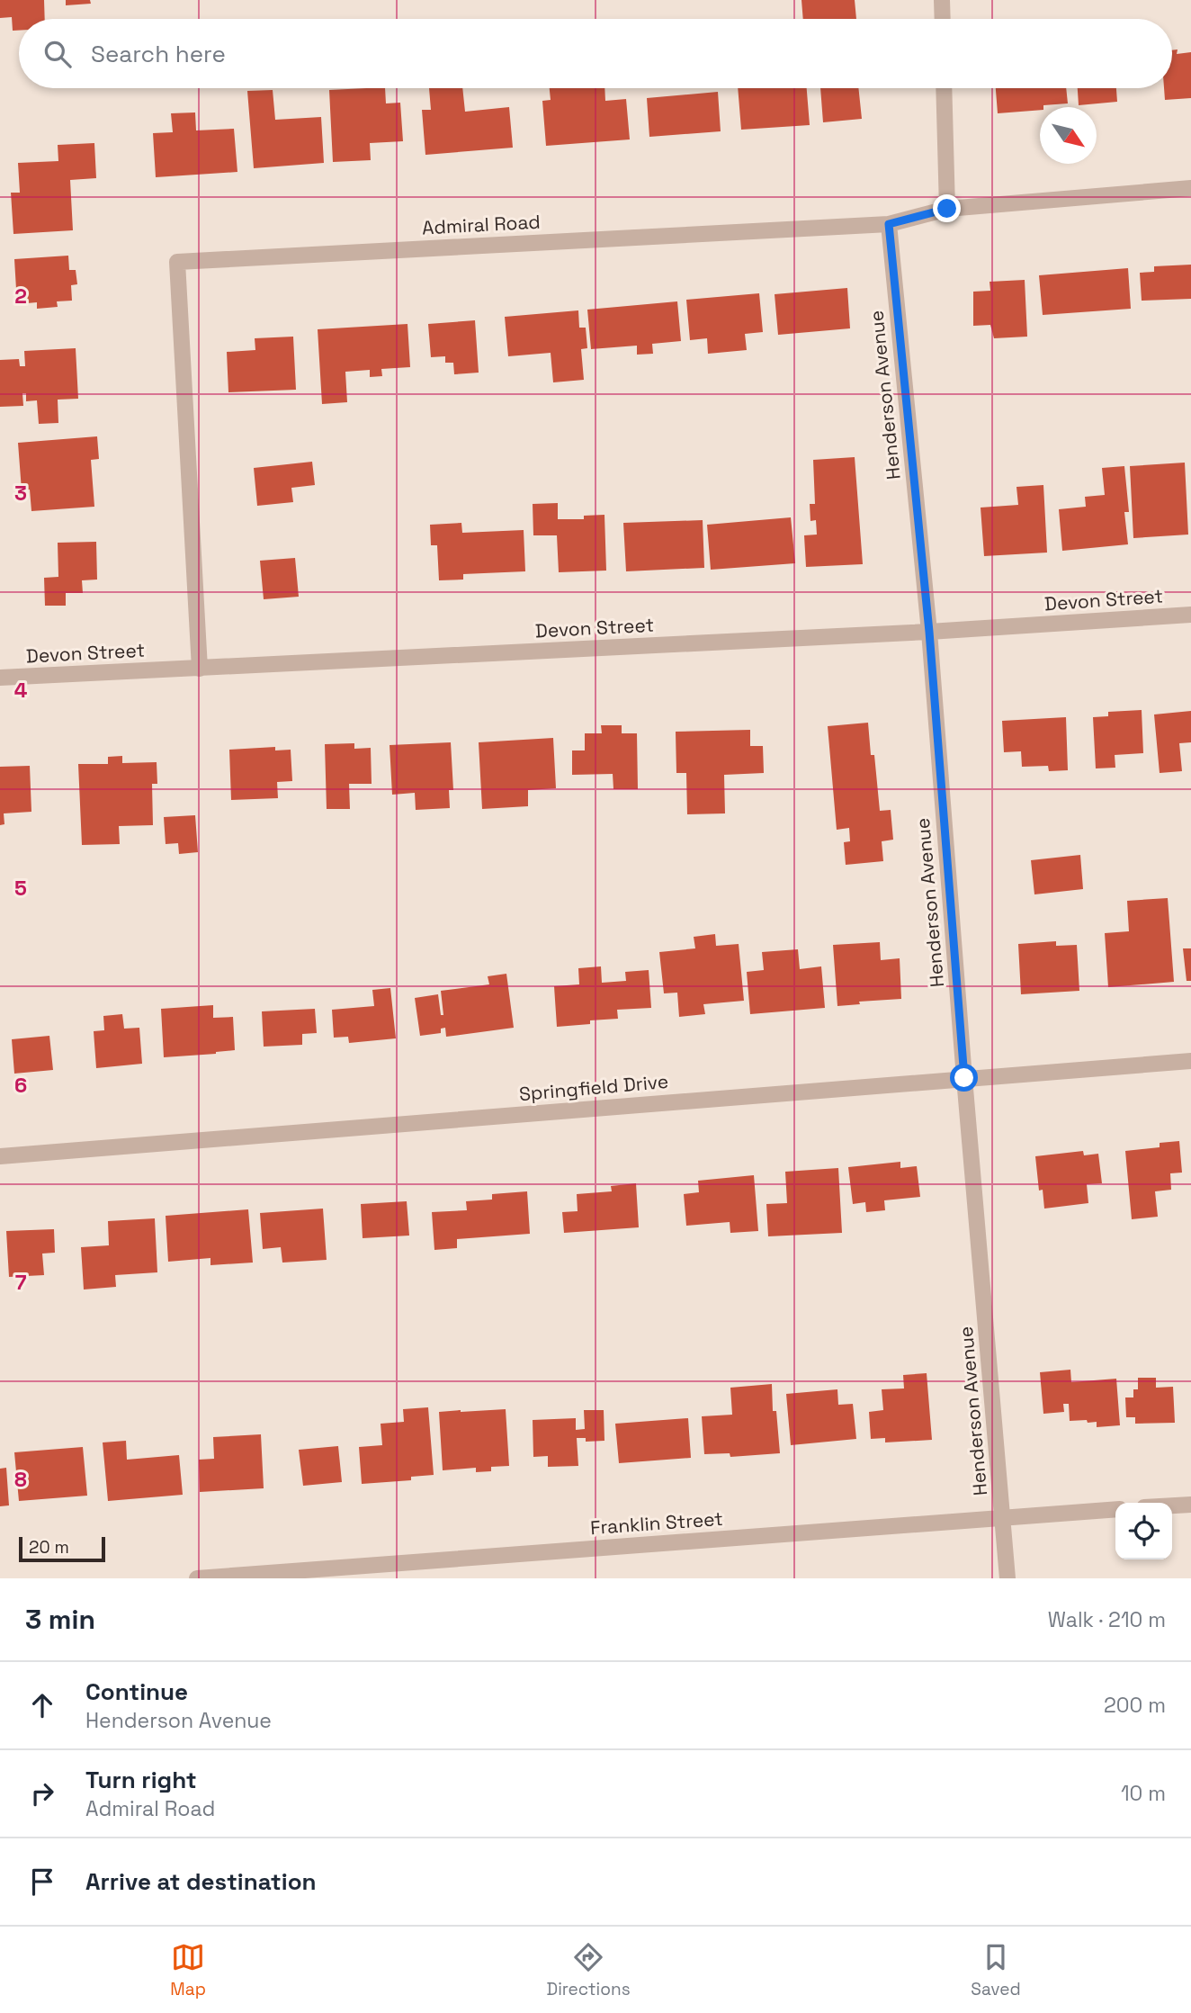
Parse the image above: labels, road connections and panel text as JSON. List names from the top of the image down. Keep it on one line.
{"streets":{"street":["Admiral Road","Henderson Avenue","Devon Street","Springfield Drive","Franklin Street"]},"crossings":[["Admiral Road","Henderson Avenue"],["Admiral Road","Devon Street"],["Henderson Avenue","Devon Street"],["Henderson Avenue","Springfield Drive"],["Henderson Avenue","Franklin Street"]],"scale_bar":"20 m","north":"bottom right","page":{"search":"Search here","scale":"20 m","heading":["3 min","Walk · 210 m"],"list":[["Continue","Henderson Avenue","200 m"],["Turn right","Admiral Road","10 m"],"Arrive at destination"],"nav":["Map","Directions","Saved"]},"grid":{"rows":["2","3","4","5","6","7","8"]}}
